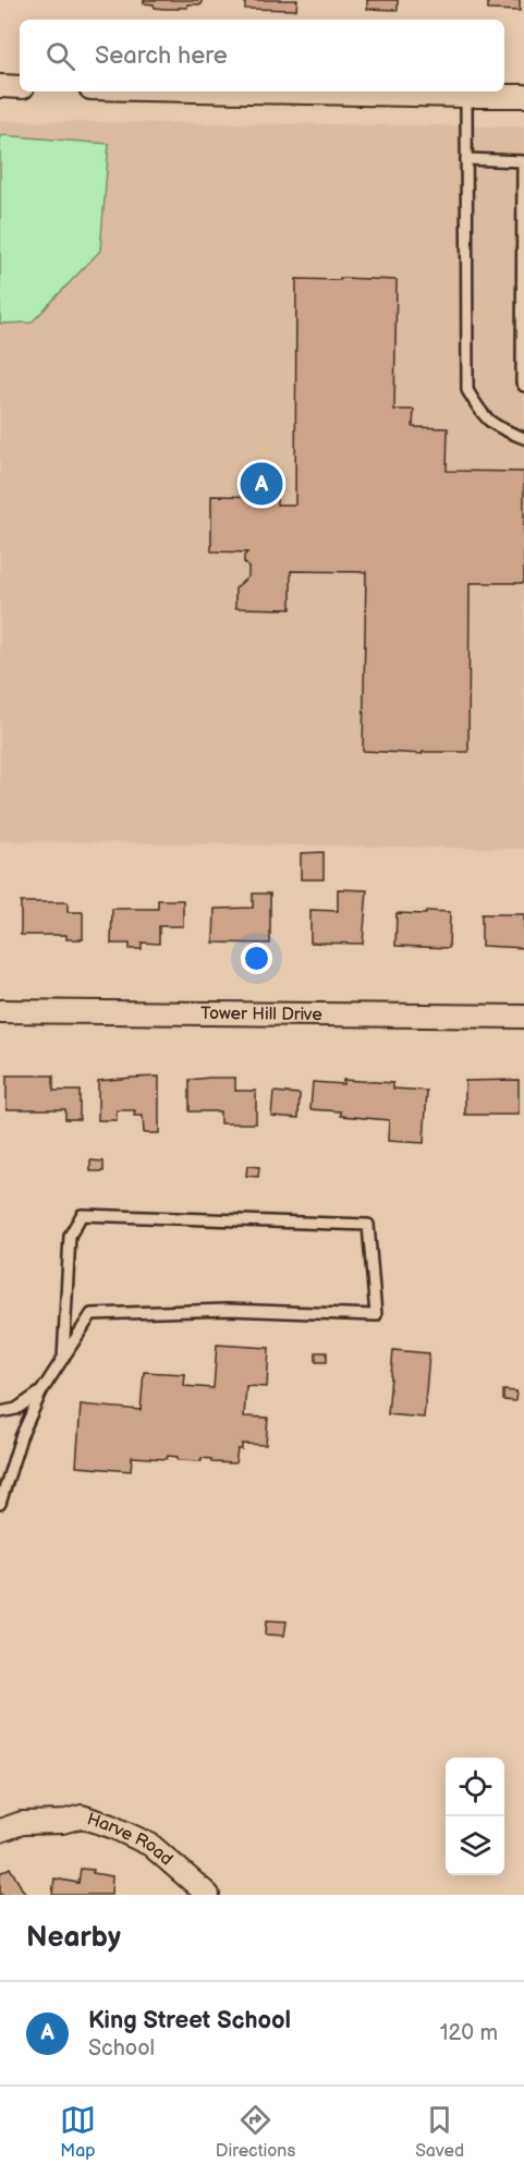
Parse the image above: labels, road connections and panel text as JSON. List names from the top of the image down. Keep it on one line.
{"streets":{"street":["Tower Hill Drive","Harve Road"]},"page":{"search":"Search here","pins":"A","heading":"Nearby","list":[{"mark":"A","name":"King Street School","note":"School","value":"120 m"}],"nav":["Map","Directions","Saved"]}}
